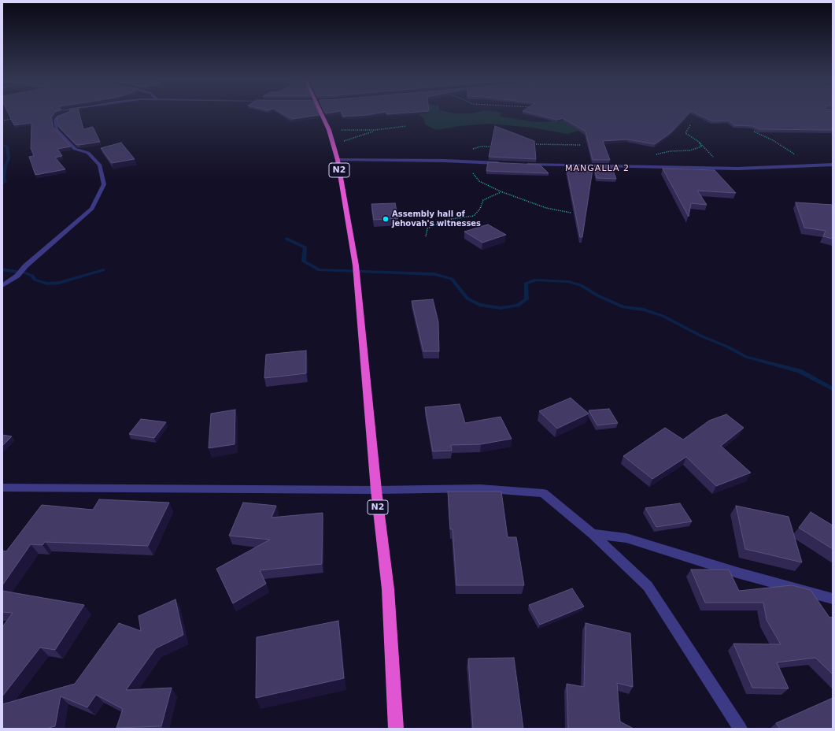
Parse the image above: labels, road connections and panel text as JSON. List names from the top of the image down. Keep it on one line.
{"streets":{"highway":["N2"]},"districts":["MANGALLA 2"],"places":["Assembly hall of jehovah's witnesses"]}
